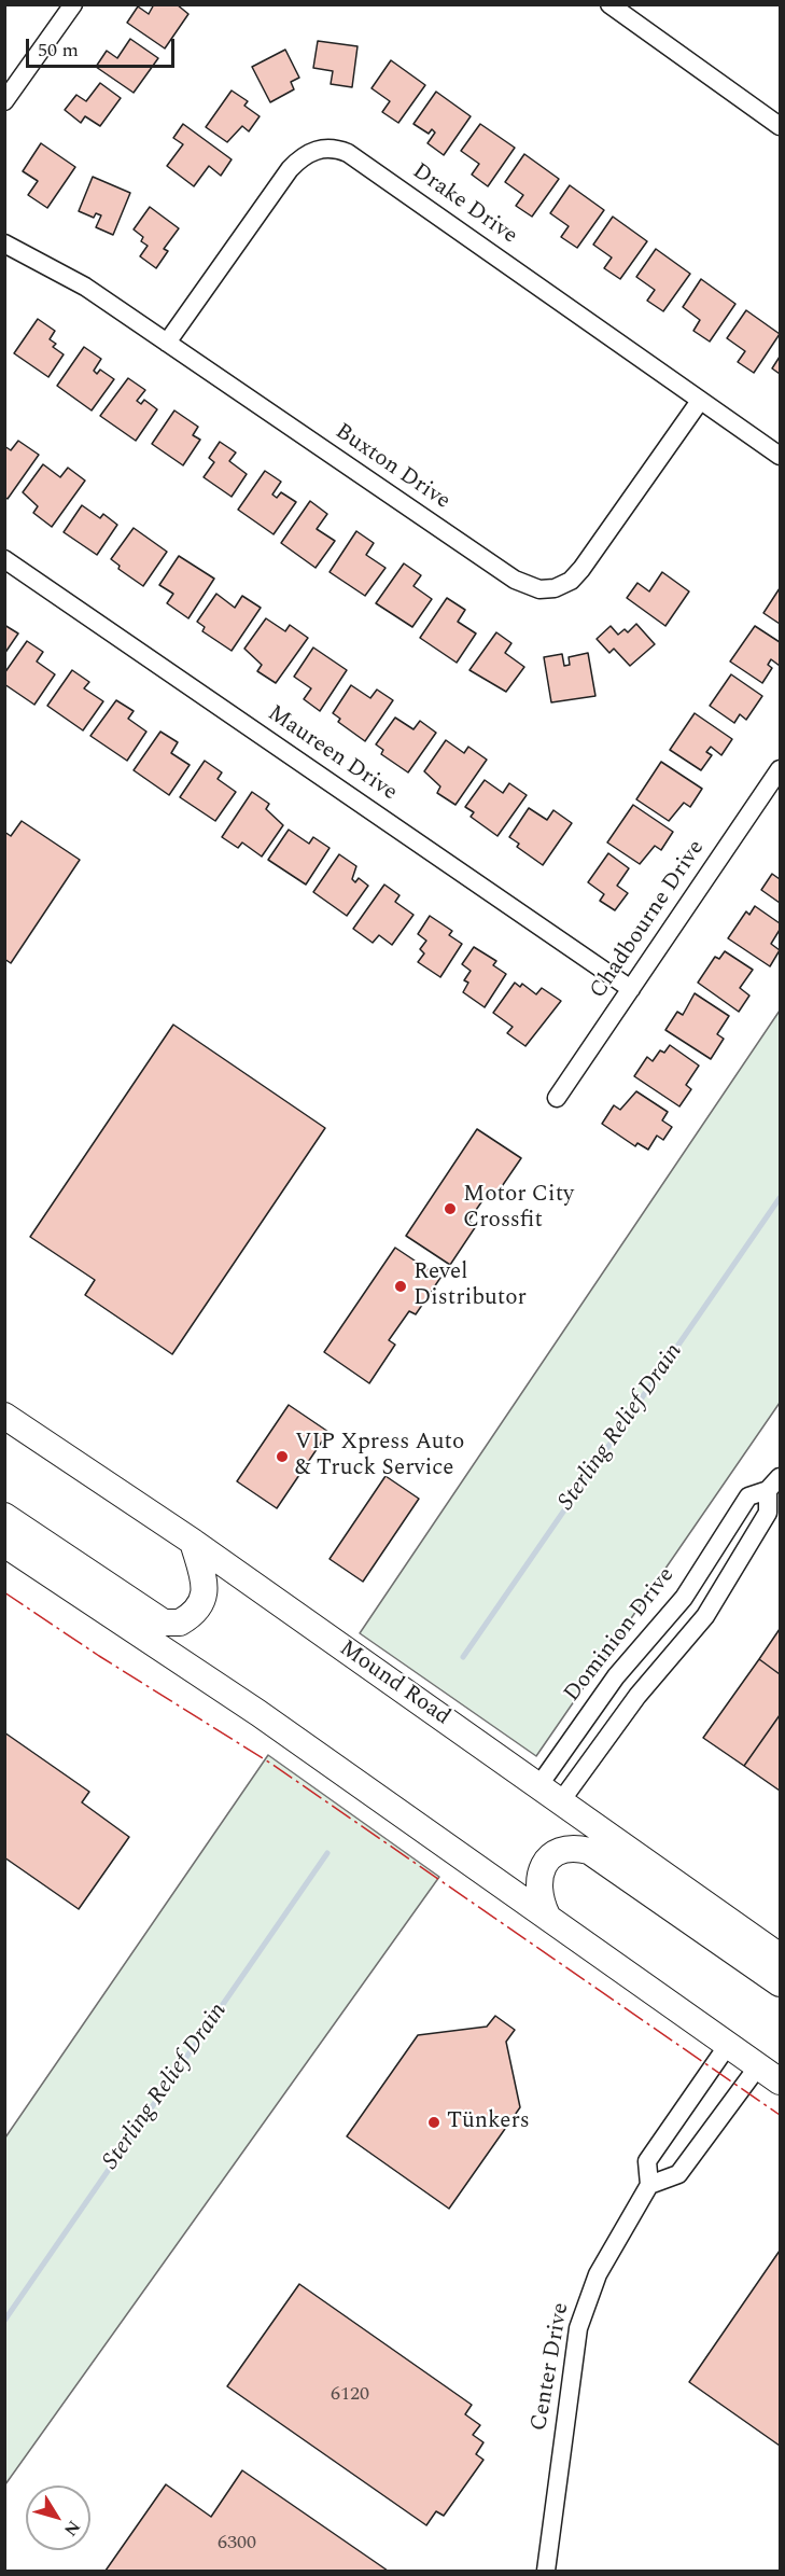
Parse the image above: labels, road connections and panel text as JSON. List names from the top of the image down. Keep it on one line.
{"streets":{"main road":["Mound Road"],"street":["Drake Drive","Buxton Drive","Maureen Drive","Chadbourne Drive","Dominion Drive","Center Drive"]},"crossings":[["Drake Drive","Buxton Drive"],["Maureen Drive","Chadbourne Drive"],["Dominion Drive","Mound Road"]],"water":["Sterling Relief Drain"],"places":["Motor City Crossfit","Revel Distributor","VIP Xpress Auto & Truck Service","Tünkers"],"house_numbers":["6120","6300"],"scale_bar":"50 m","north":"bottom right"}
